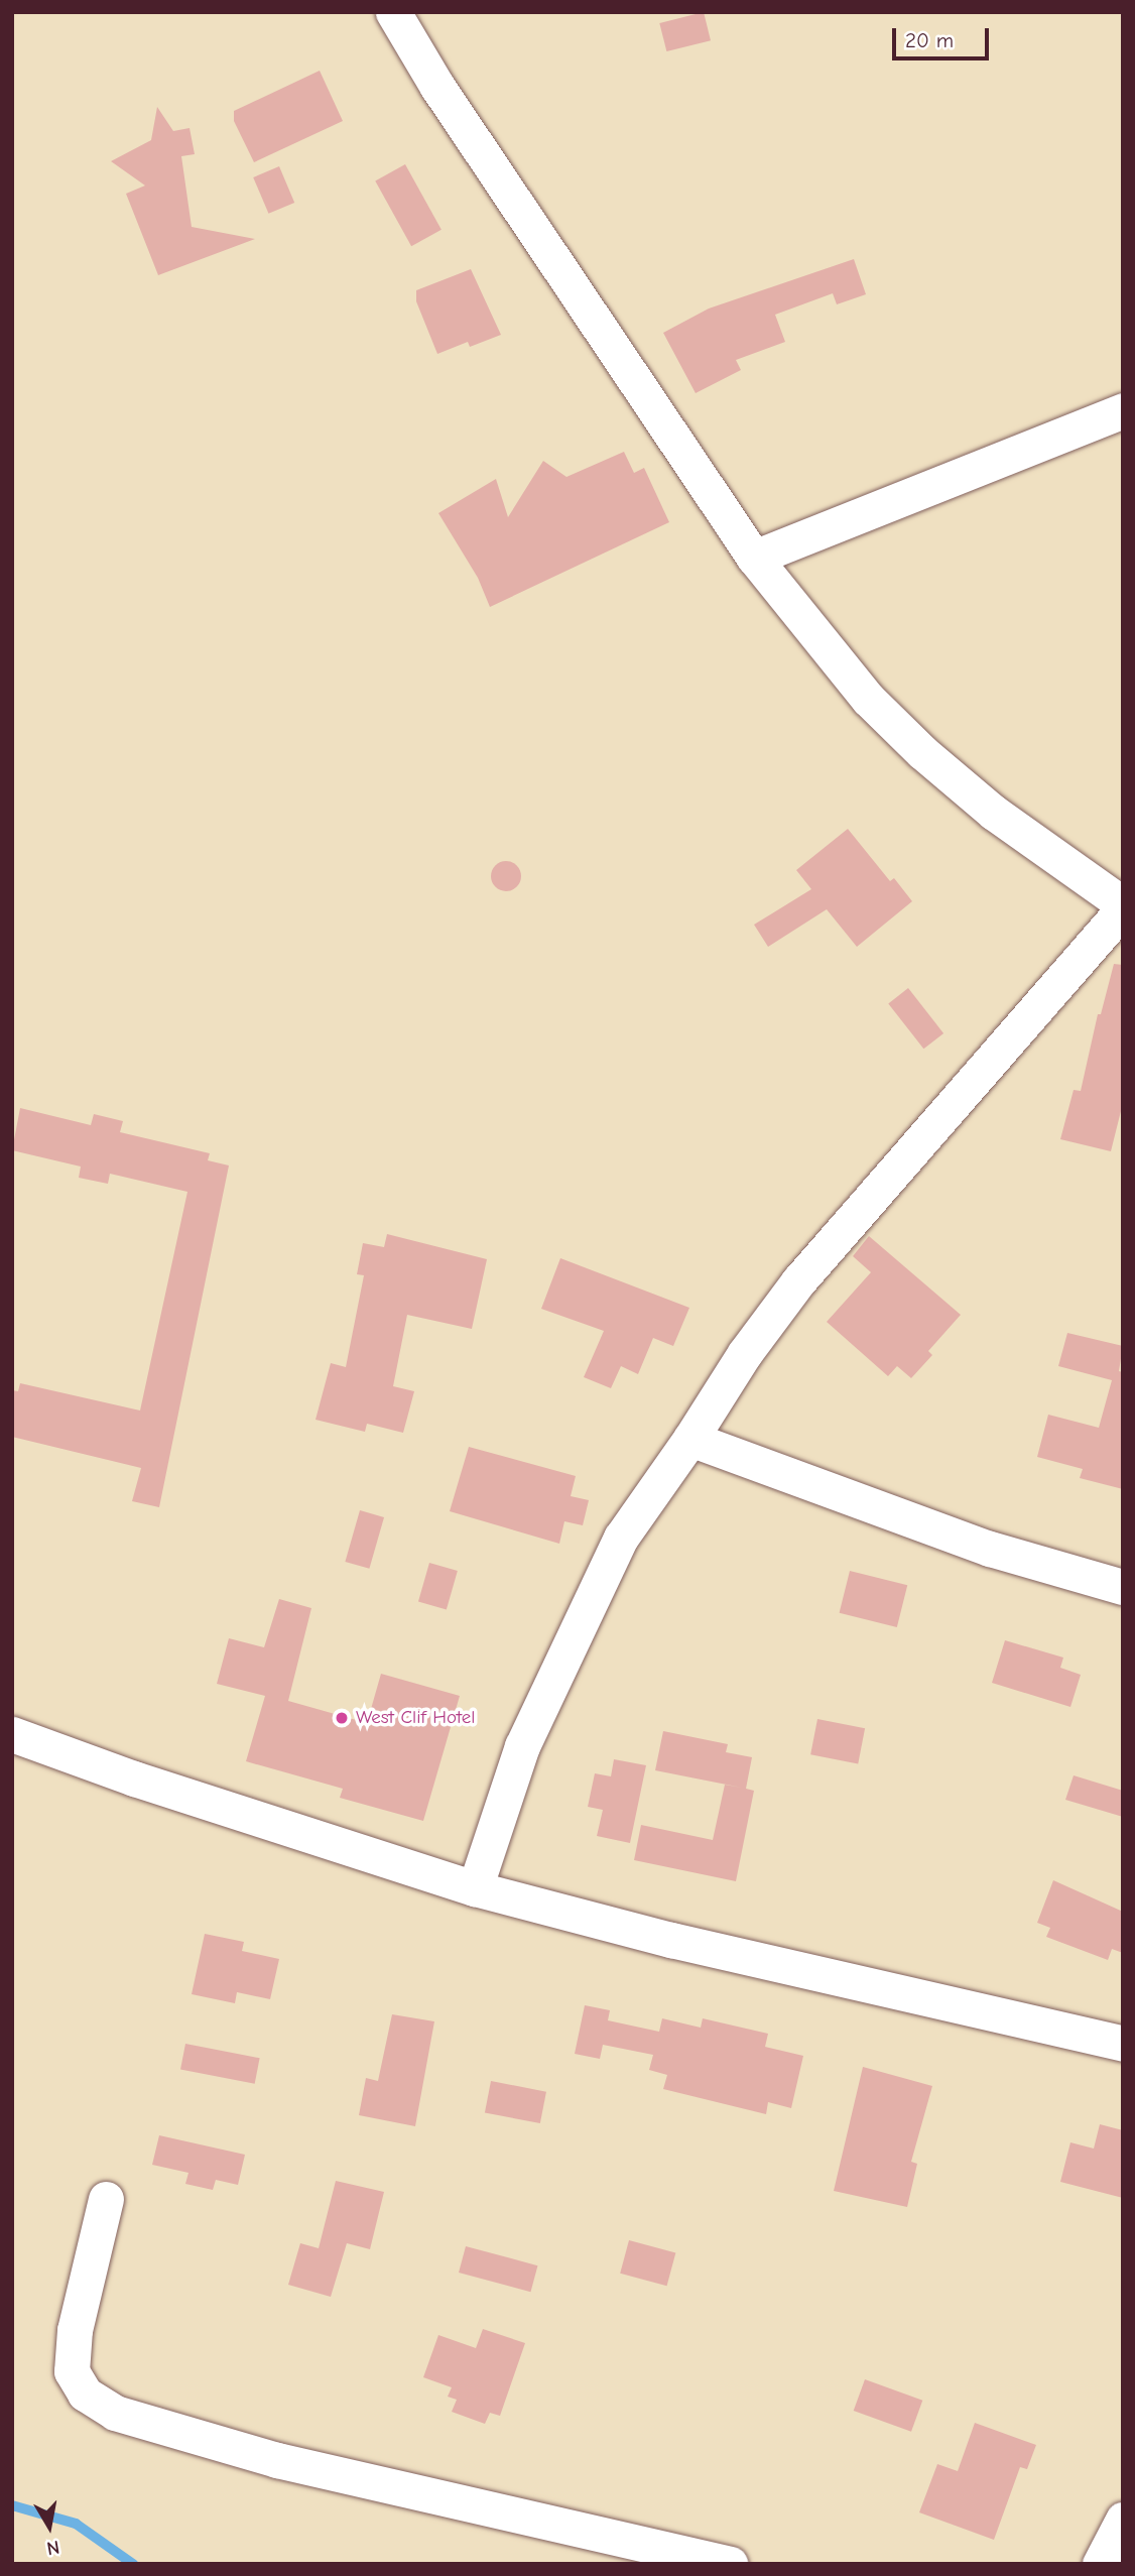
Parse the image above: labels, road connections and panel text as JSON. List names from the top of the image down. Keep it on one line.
{"places":["West Clif Hotel"],"scale_bar":"20 m","north":"bottom"}
